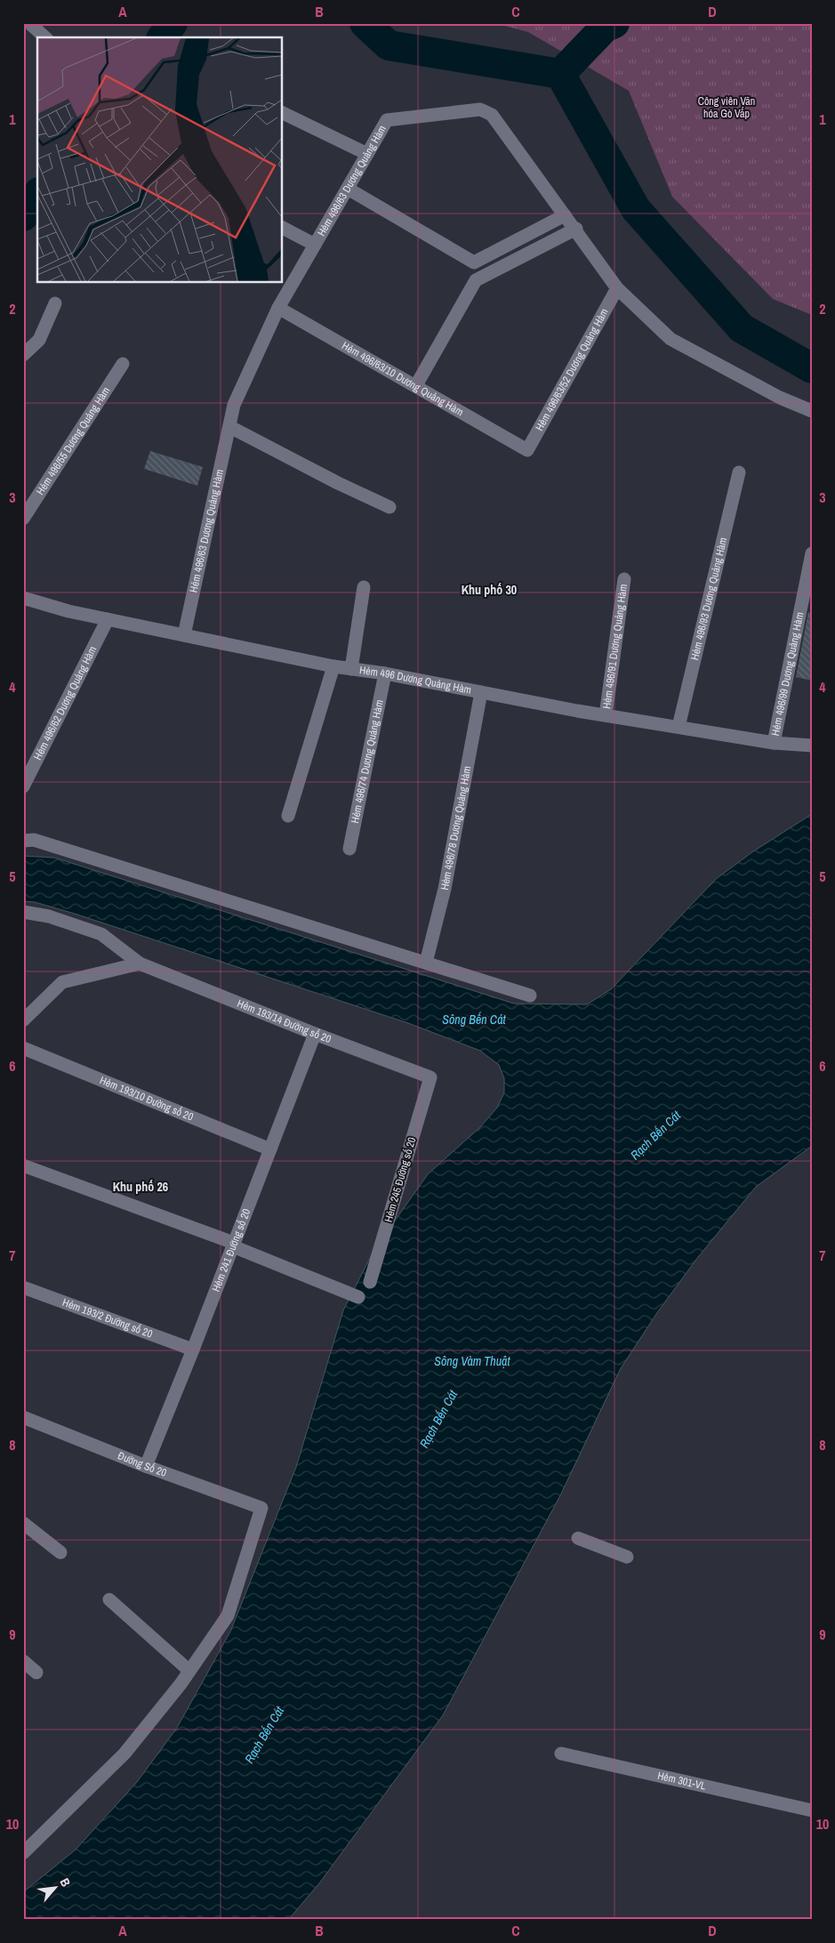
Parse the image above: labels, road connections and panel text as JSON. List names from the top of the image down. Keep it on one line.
{"streets":{"street":["Hẻm 496/63 Dương Quảng Hàm","Hẻm 496/63/52 Dương Quảng Hàm","Hẻm 496/63/10 Dương Quảng Hàm","Hẻm 496/55 Dương Quảng Hàm","Hẻm 496/93 Dương Quảng Hàm","Hẻm 496/91 Dương Quảng Hàm","Hẻm 496/99 Dương Quảng Hàm","Hẻm 496 Dương Quảng Hàm","Hẻm 496/62 Dương Quảng Hàm","Hẻm 496/74 Dương Quảng Hàm","Hẻm 496/78 Dương Quảng Hàm","Hẻm 193/14 Đường số 20","Hẻm 193/10 Đường số 20","Hẻm 245 Đường số 20","Hẻm 241 Đường số 20","Hẻm 193/2 Đường số 20","Đường Số 20","Hẻm 301-VL"]},"crossings":[["Hẻm 496/63 Dương Quảng Hàm","Hẻm 496/63/52 Dương Quảng Hàm"],["Hẻm 496/63 Dương Quảng Hàm","Hẻm 496/63/10 Dương Quảng Hàm"],["Hẻm 496/63 Dương Quảng Hàm","Hẻm 496 Dương Quảng Hàm"],["Hẻm 496/63/52 Dương Quảng Hàm","Hẻm 496/63/10 Dương Quảng Hàm"],["Hẻm 496/93 Dương Quảng Hàm","Hẻm 496 Dương Quảng Hàm"],["Hẻm 496/91 Dương Quảng Hàm","Hẻm 496 Dương Quảng Hàm"],["Hẻm 496/99 Dương Quảng Hàm","Hẻm 496 Dương Quảng Hàm"],["Hẻm 496 Dương Quảng Hàm","Hẻm 496/62 Dương Quảng Hàm"],["Hẻm 496 Dương Quảng Hàm","Hẻm 496/74 Dương Quảng Hàm"],["Hẻm 496 Dương Quảng Hàm","Hẻm 496/78 Dương Quảng Hàm"],["Hẻm 193/14 Đường số 20","Hẻm 245 Đường số 20"],["Hẻm 193/14 Đường số 20","Hẻm 241 Đường số 20"],["Hẻm 193/10 Đường số 20","Hẻm 241 Đường số 20"],["Hẻm 241 Đường số 20","Hẻm 193/2 Đường số 20"],["Hẻm 241 Đường số 20","Đường Số 20"]],"districts":["Khu phố 30","Khu phố 26"],"water":["Sông Bến Cát","Rạch Bến Cát","Sông Vàm Thuật"],"parks":["Công viên Văn hóa Gò Vấp"],"north":"top right","grid":{"columns":["A","B","C","D"],"rows":["1","2","3","4","5","6","7","8","9","10"]}}
